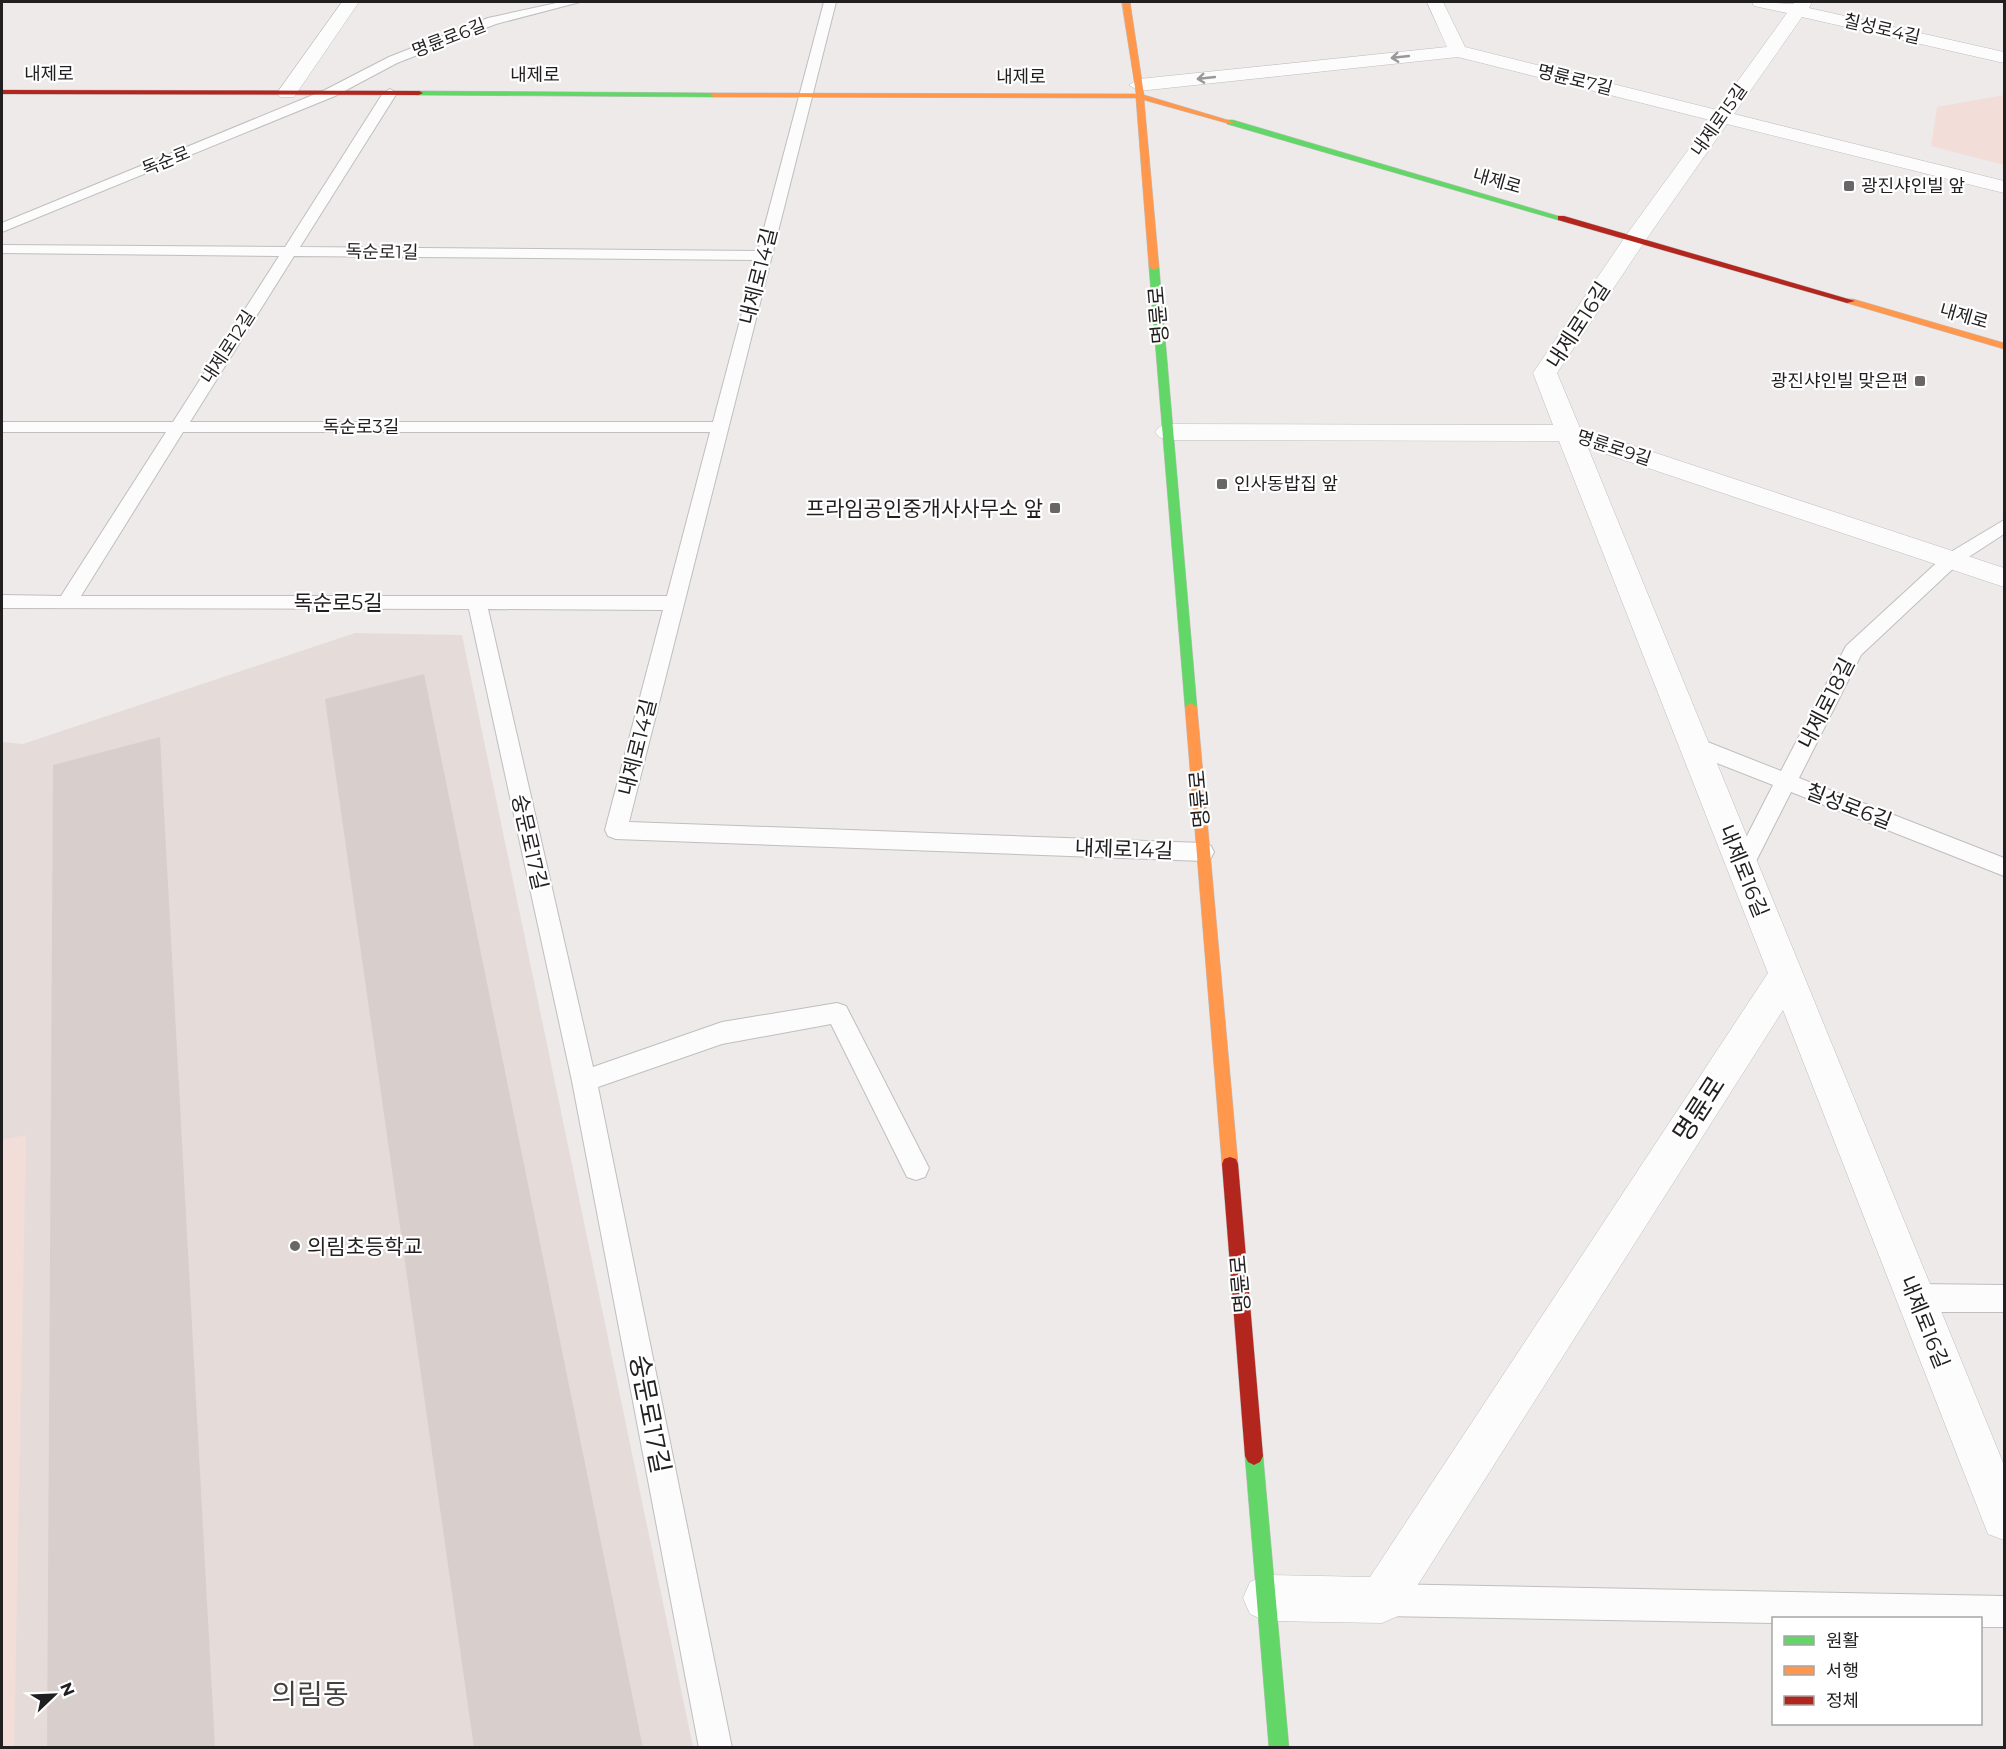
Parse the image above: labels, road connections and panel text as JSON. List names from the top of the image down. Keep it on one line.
{"streets":{"street":["칠성로4길","내제로","명륜로7길","내제로15길","명륜로","내제로16길","명륜로9길"],"lane":["명륜로6길","독순로","독순로1길","내제로14길","내제로12길","독순로3길","독순로5길","내제로18길","칠성로6길","숭문로17길"]},"crossings":[["칠성로4길","내제로15길"],["명륜로6길","내제로"],["명륜로6길","독순로"],["내제로","명륜로7길"],["내제로","내제로15길"],["내제로","독순로"],["내제로","내제로14길"],["내제로","명륜로"],["내제로","내제로16길"],["내제로","내제로12길"],["명륜로7길","내제로15길"],["명륜로7길","명륜로"],["내제로15길","내제로16길"],["독순로1길","내제로14길"],["독순로1길","내제로12길"],["내제로14길","명륜로"],["내제로14길","독순로3길"],["내제로14길","독순로5길"],["명륜로","내제로16길"],["명륜로","명륜로9길"],["내제로16길","명륜로9길"],["내제로16길","내제로18길"],["내제로16길","칠성로6길"],["내제로12길","독순로3길"],["내제로12길","독순로5길"],["명륜로9길","내제로18길"],["독순로5길","숭문로17길"],["내제로18길","칠성로6길"]],"one_way":["명륜로7길"],"districts":["의림동"],"places":{"transit":["광진샤인빌 앞","광진샤인빌 맞은편","인사동밥집 앞","프라임공인중개사사무소 앞"],"other":["의림초등학교"]},"legend":["원활","서행","정체"],"north":"top right"}
